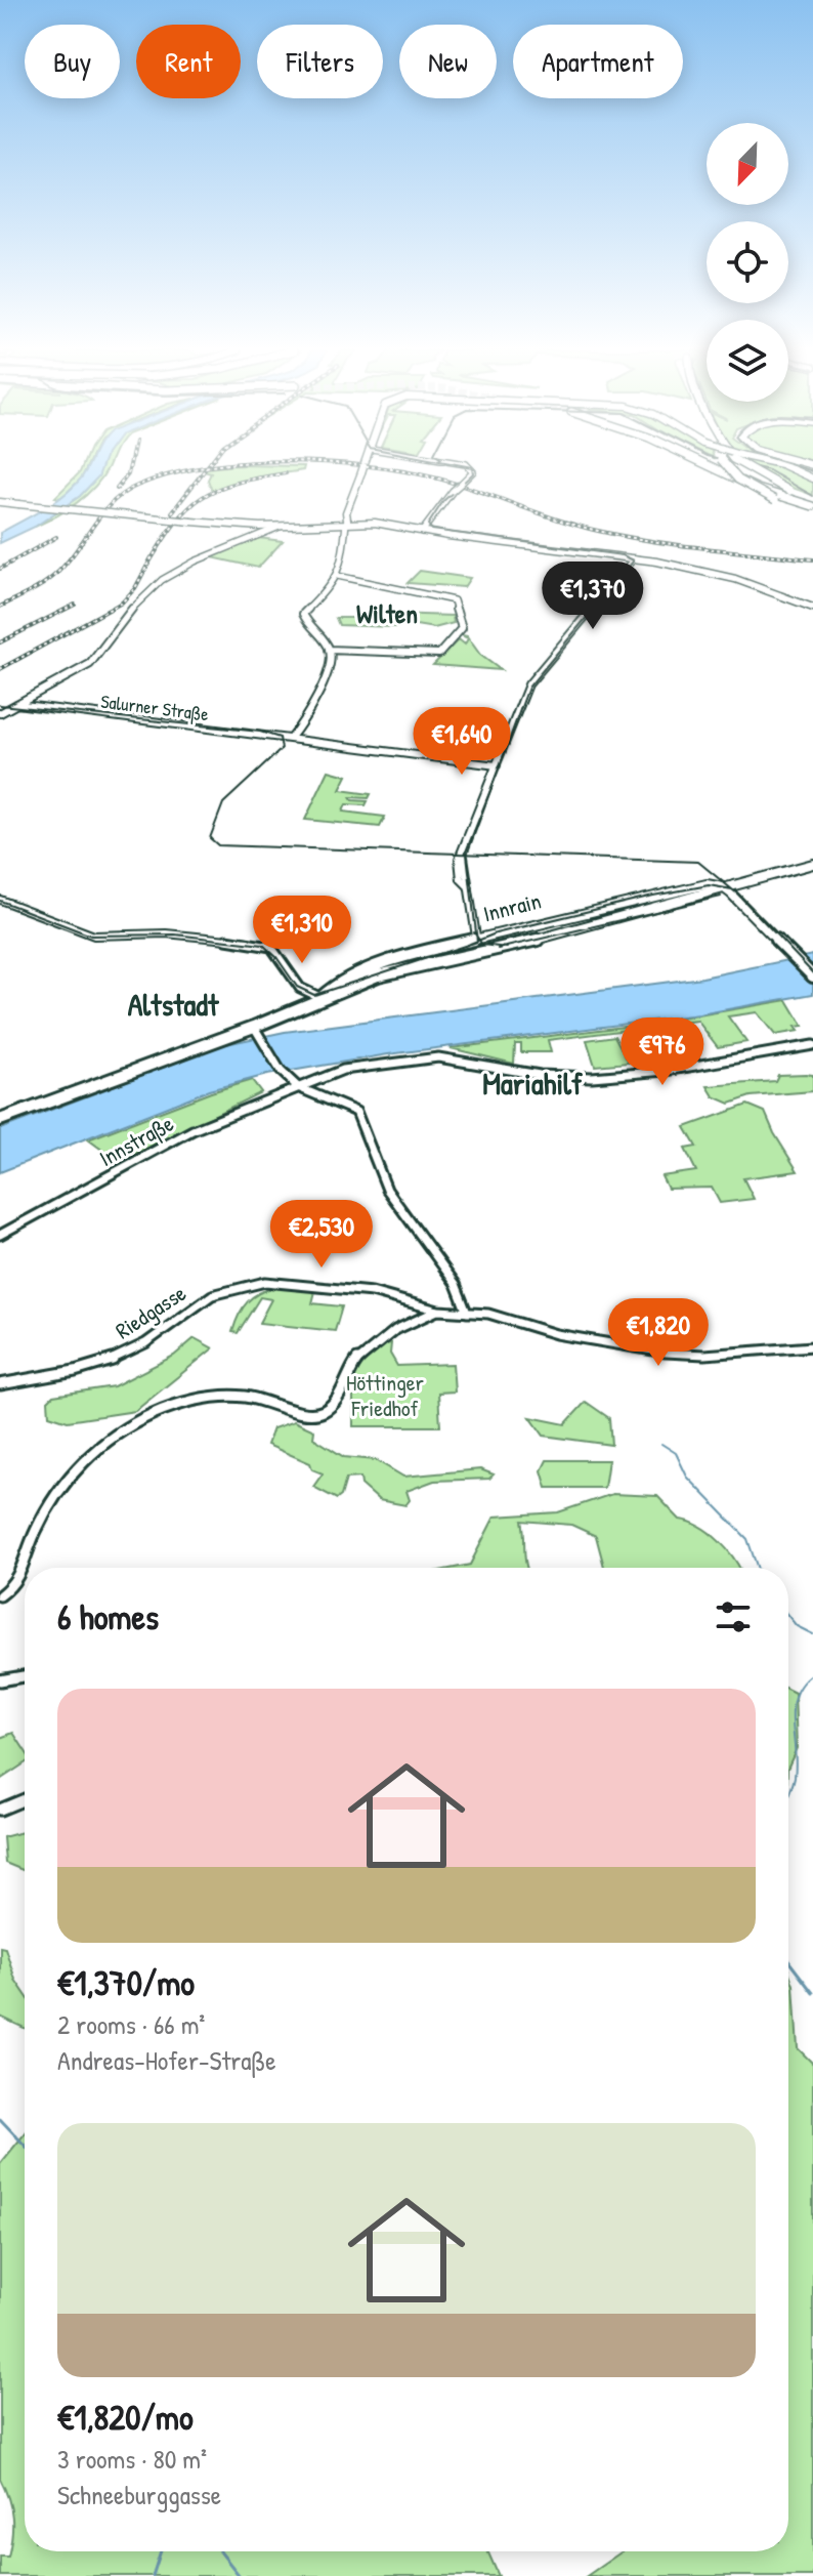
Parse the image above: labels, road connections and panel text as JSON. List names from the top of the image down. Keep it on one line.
{"streets":{"main road":["Innrain"],"street":["Salurner Straße","Innstraße","Riedgasse"]},"districts":["Wilten","Altstadt","Mariahilf"],"parks":["Höttinger Friedhof"],"north":"bottom left","page":{"chip":["Buy","Rent","Filters","New","Apartment"],"price":["€1,370","€1,640","€1,310","€976","€2,530","€1,820"],"heading":"6 homes","list":[{"name":"€1,370/mo","note":"2 rooms · 66 m² · Andreas-Hofer-Straße"},{"name":"€1,820/mo","note":"3 rooms · 80 m² · Schneeburggasse"}]}}
